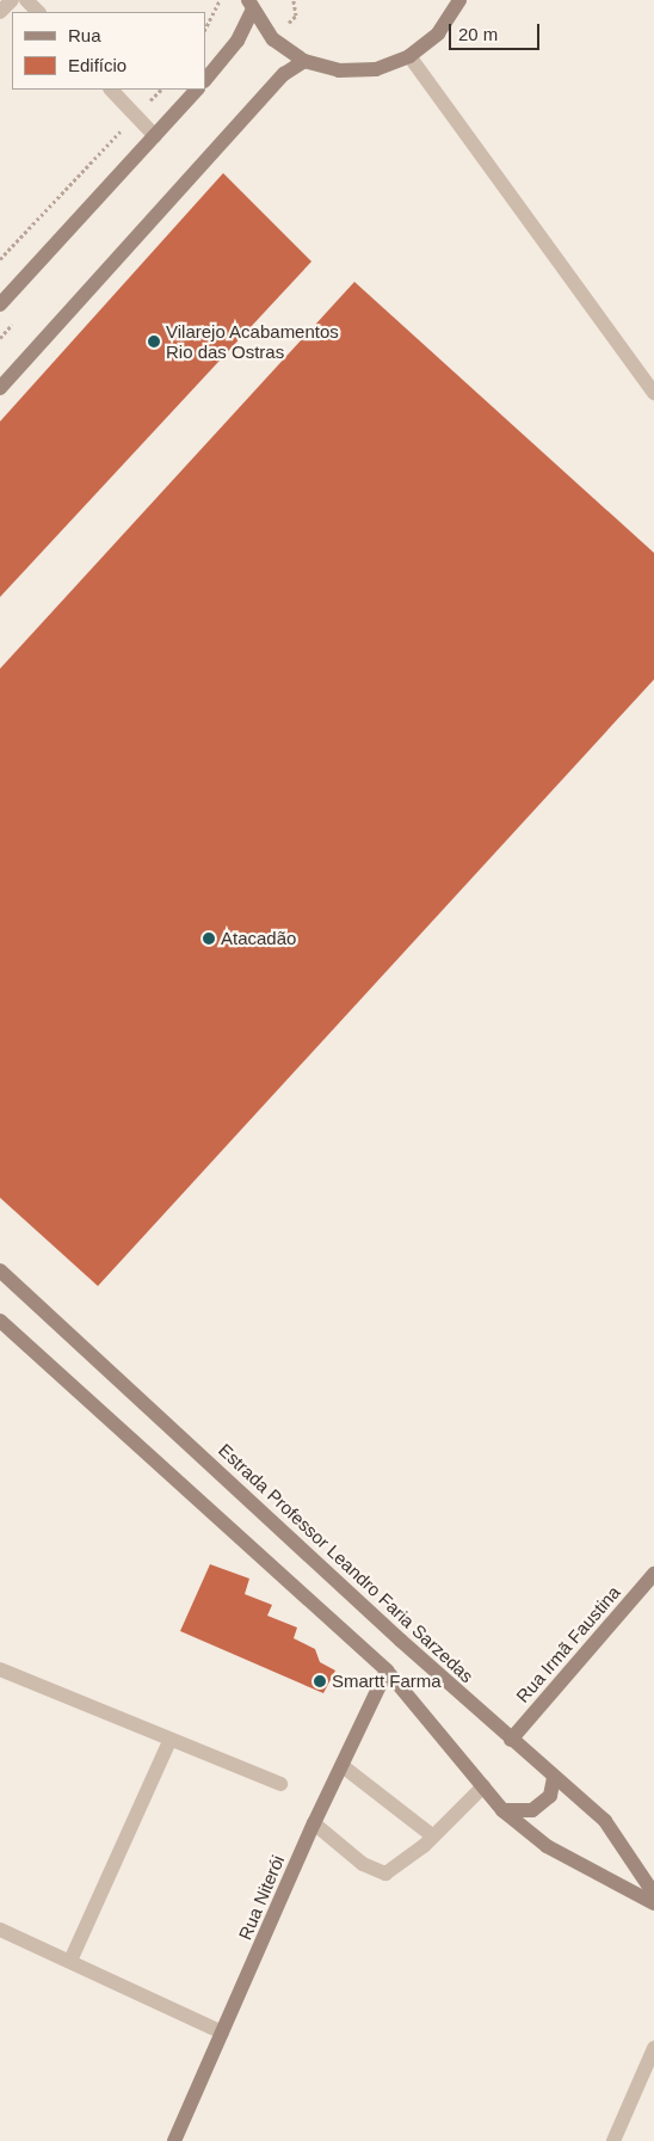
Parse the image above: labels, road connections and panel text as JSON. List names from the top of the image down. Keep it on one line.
{"streets":{"main road":["Estrada Professor Leandro Faria Sarzedas","Rua Irmã Faustina","Rua Niterói"]},"crossings":[["Estrada Professor Leandro Faria Sarzedas","Rua Irmã Faustina"]],"places":["Vilarejo Acabamentos Rio das Ostras","Atacadão","Smartt Farma"],"legend":["Rua","Edifício"],"scale_bar":"20 m"}
